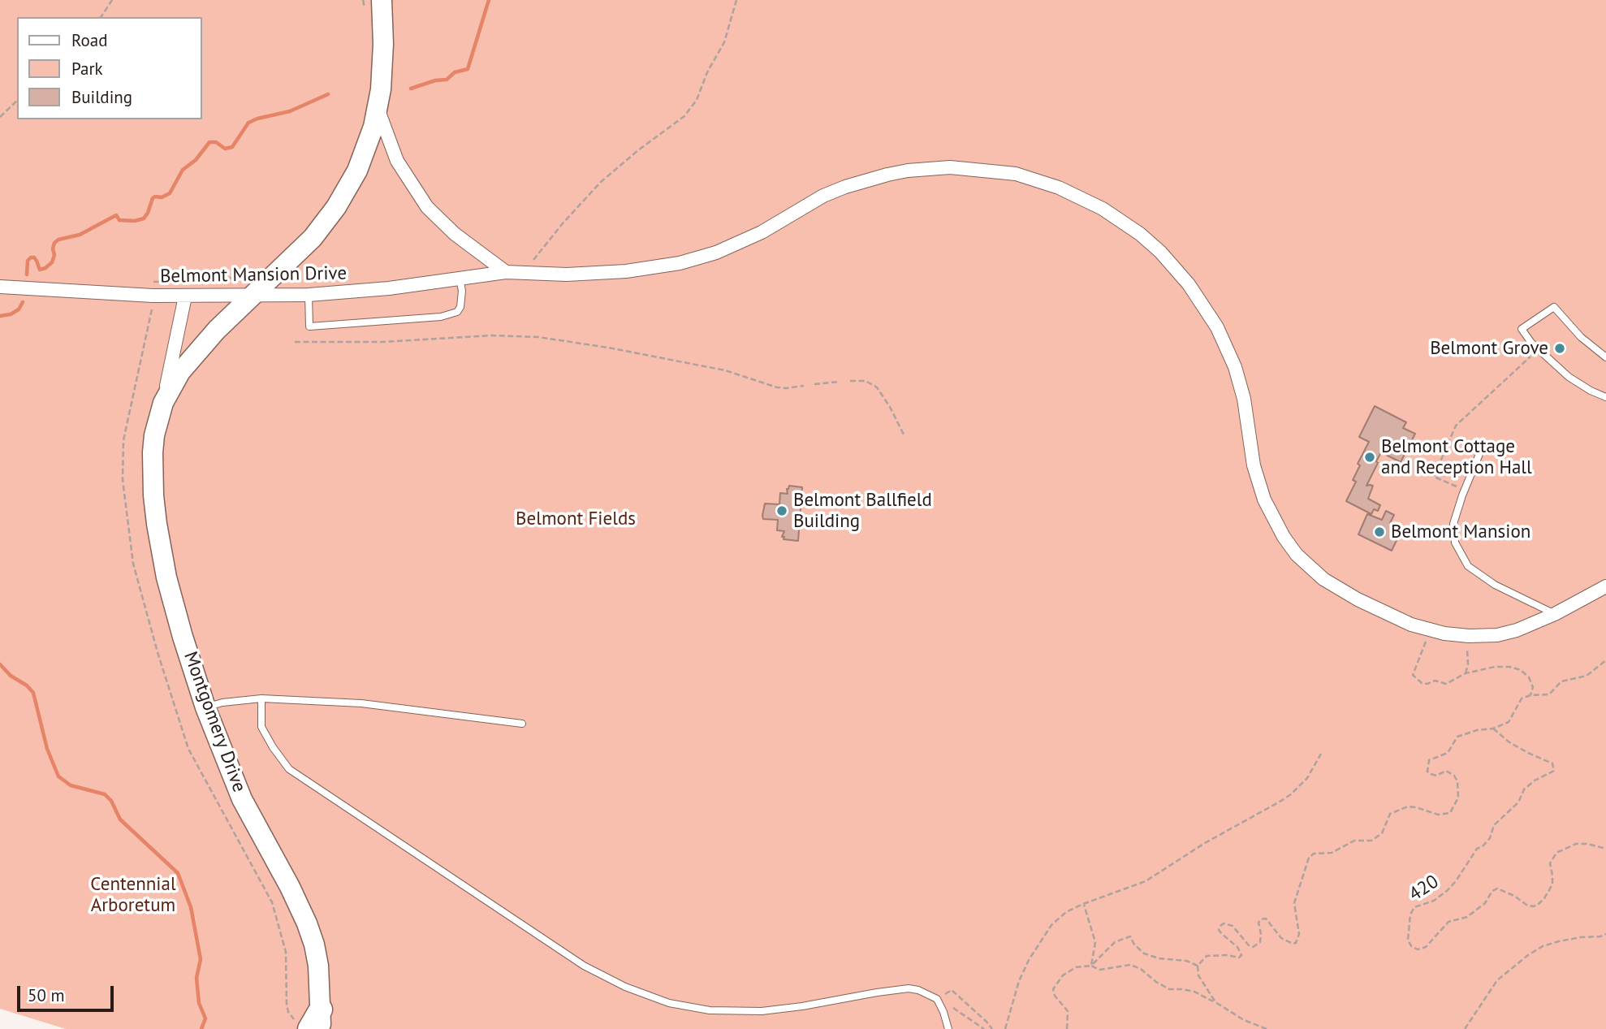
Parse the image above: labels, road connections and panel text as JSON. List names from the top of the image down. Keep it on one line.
{"streets":{"main road":["Montgomery Drive"],"street":["Belmont Mansion Drive"],"path":["420"]},"crossings":[["Belmont Mansion Drive","Montgomery Drive"]],"parks":["Belmont Fields","Centennial Arboretum"],"places":["Belmont Grove","Belmont Cottage and Reception Hall","Belmont Ballfield Building","Belmont Mansion"],"legend":["Road","Park","Building"],"scale_bar":"50 m"}
